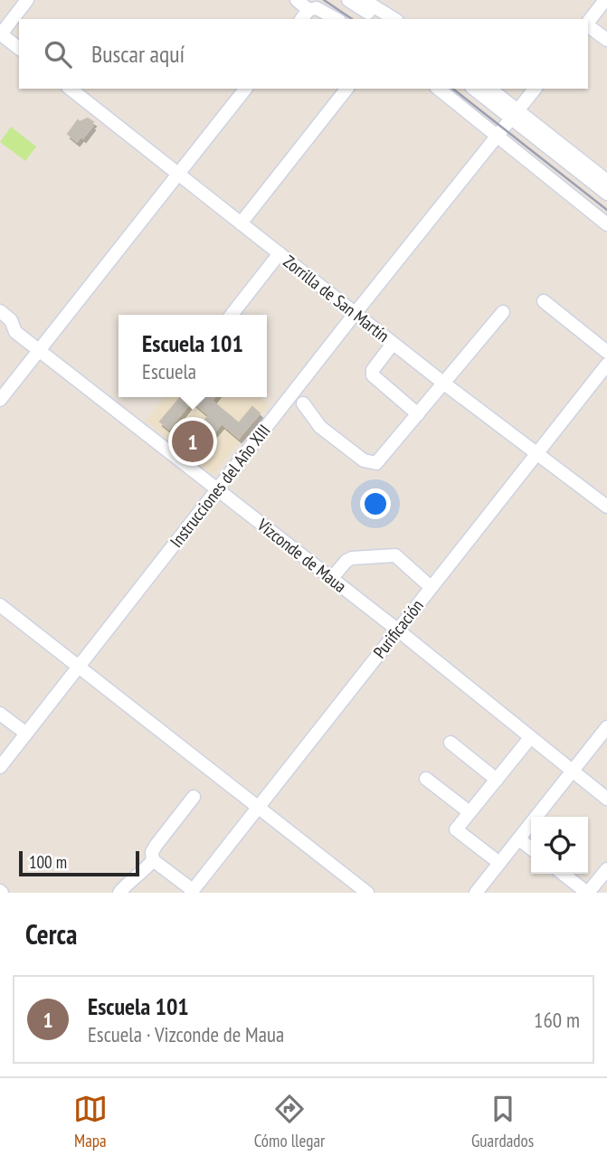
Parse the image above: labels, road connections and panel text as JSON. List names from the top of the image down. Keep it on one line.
{"streets":{"street":["Zorrilla de San Martín","Instrucciones del Año XIII","Vizconde de Maua","Purificación"]},"crossings":[["Zorrilla de San Martín","Instrucciones del Año XIII"],["Zorrilla de San Martín","Purificación"],["Instrucciones del Año XIII","Vizconde de Maua"],["Vizconde de Maua","Purificación"]],"scale_bar":"100 m","page":{"search":"Buscar aquí","popup":["Escuela 101","Escuela"],"pins":"1","scale":"100 m","heading":"Cerca","list":[{"mark":"1","name":"Escuela 101","note":"Escuela · Vizconde de Maua","value":"160 m"}],"nav":["Mapa","Cómo llegar","Guardados"]}}
